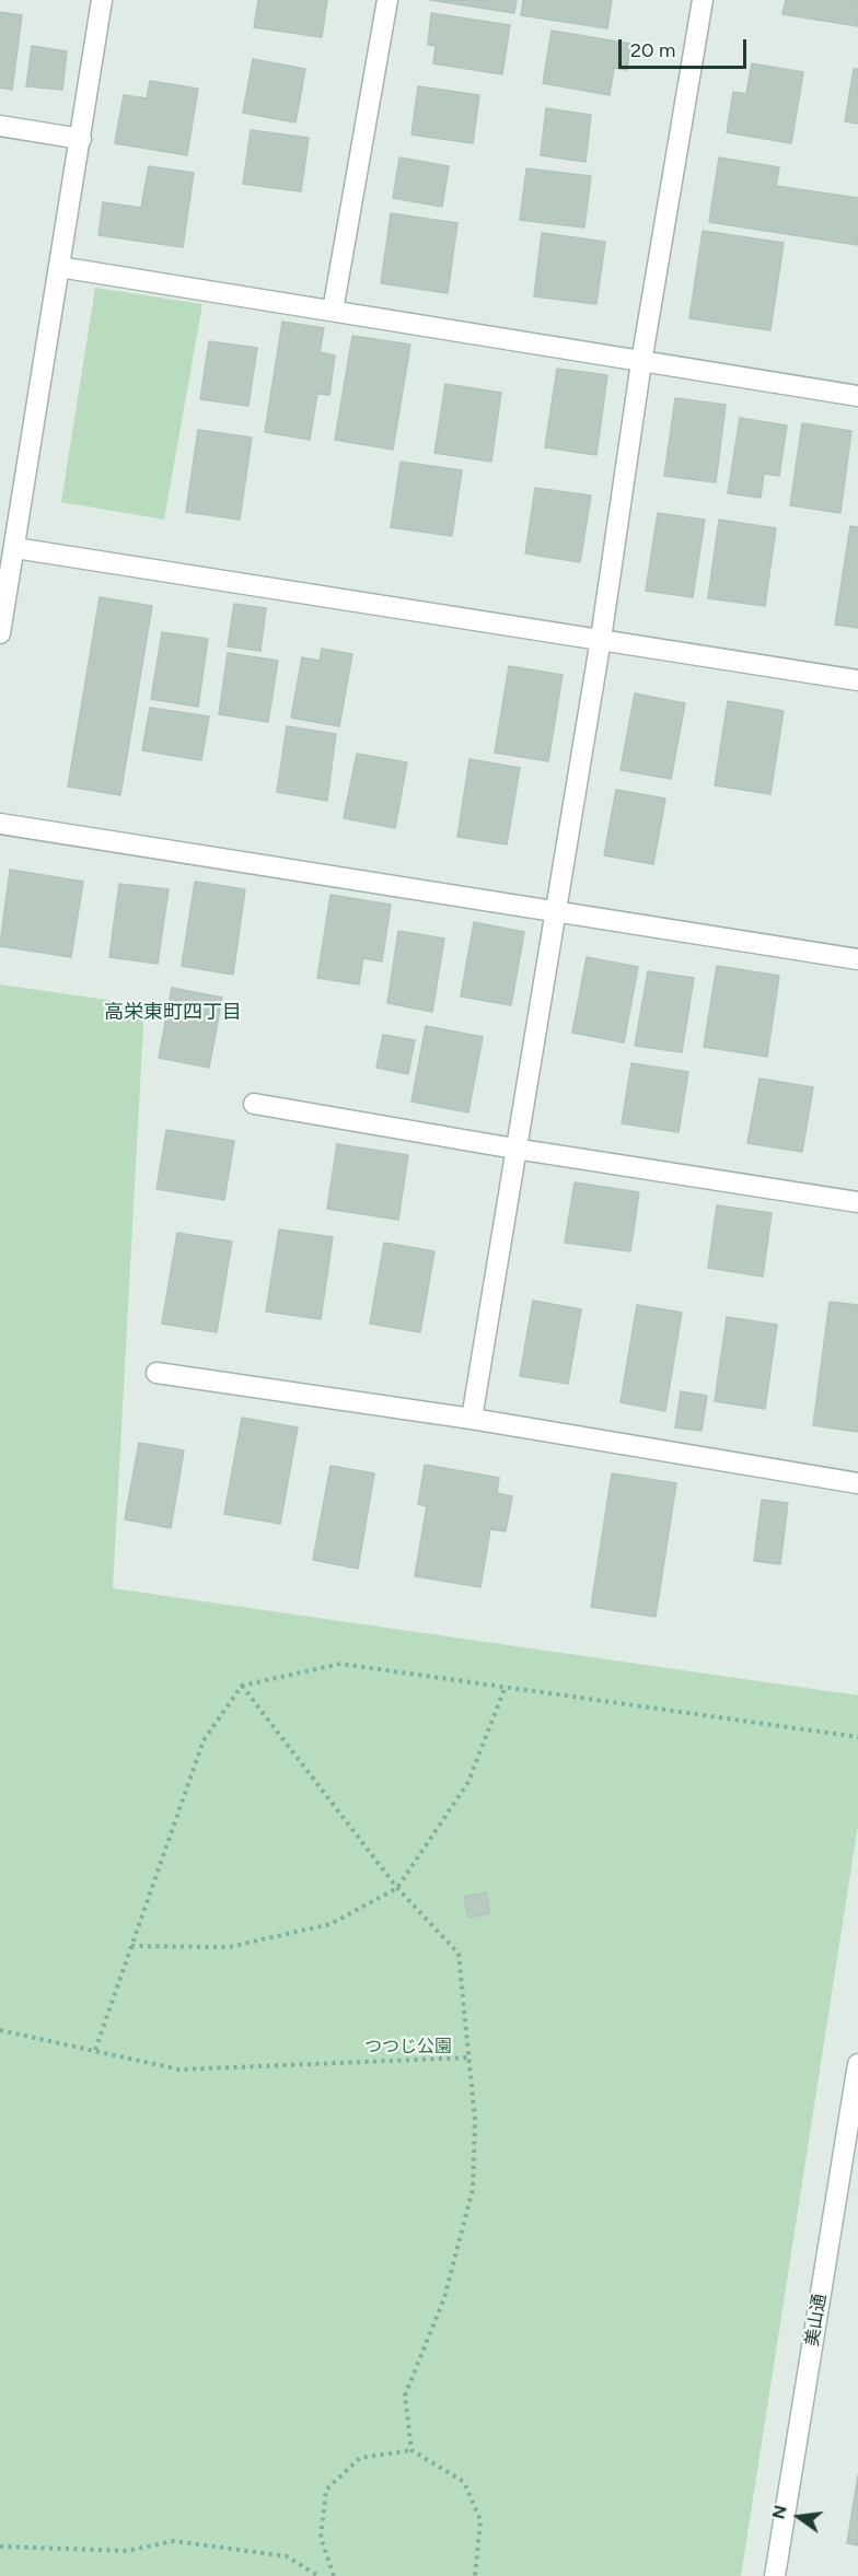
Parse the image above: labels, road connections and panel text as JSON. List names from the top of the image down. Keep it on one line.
{"streets":{"street":["美山通"]},"districts":["高栄東町四丁目"],"parks":["つつじ公園"],"scale_bar":"20 m","north":"left"}
